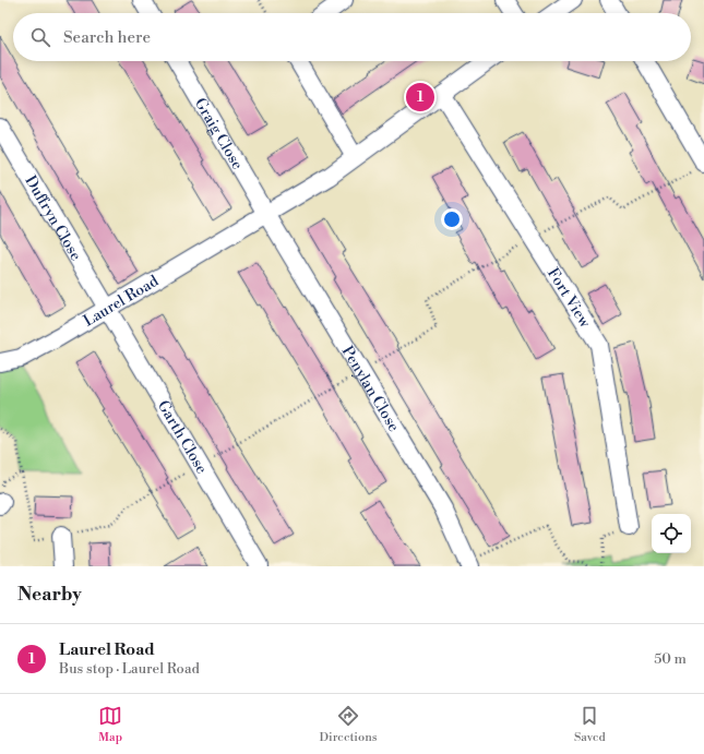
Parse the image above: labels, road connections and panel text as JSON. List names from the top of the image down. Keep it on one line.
{"streets":{"street":["Graig Close","Duffryn Close","Fort View","Laurel Road","Penylan Close","Garth Close"]},"crossings":[["Graig Close","Laurel Road"],["Graig Close","Penylan Close"],["Duffryn Close","Laurel Road"],["Duffryn Close","Garth Close"],["Fort View","Laurel Road"],["Laurel Road","Penylan Close"],["Laurel Road","Garth Close"]],"page":{"search":"Search here","pins":"1","heading":"Nearby","list":[{"mark":"1","name":"Laurel Road","note":"Bus stop · Laurel Road","value":"50 m"}],"nav":["Map","Directions","Saved"]}}
